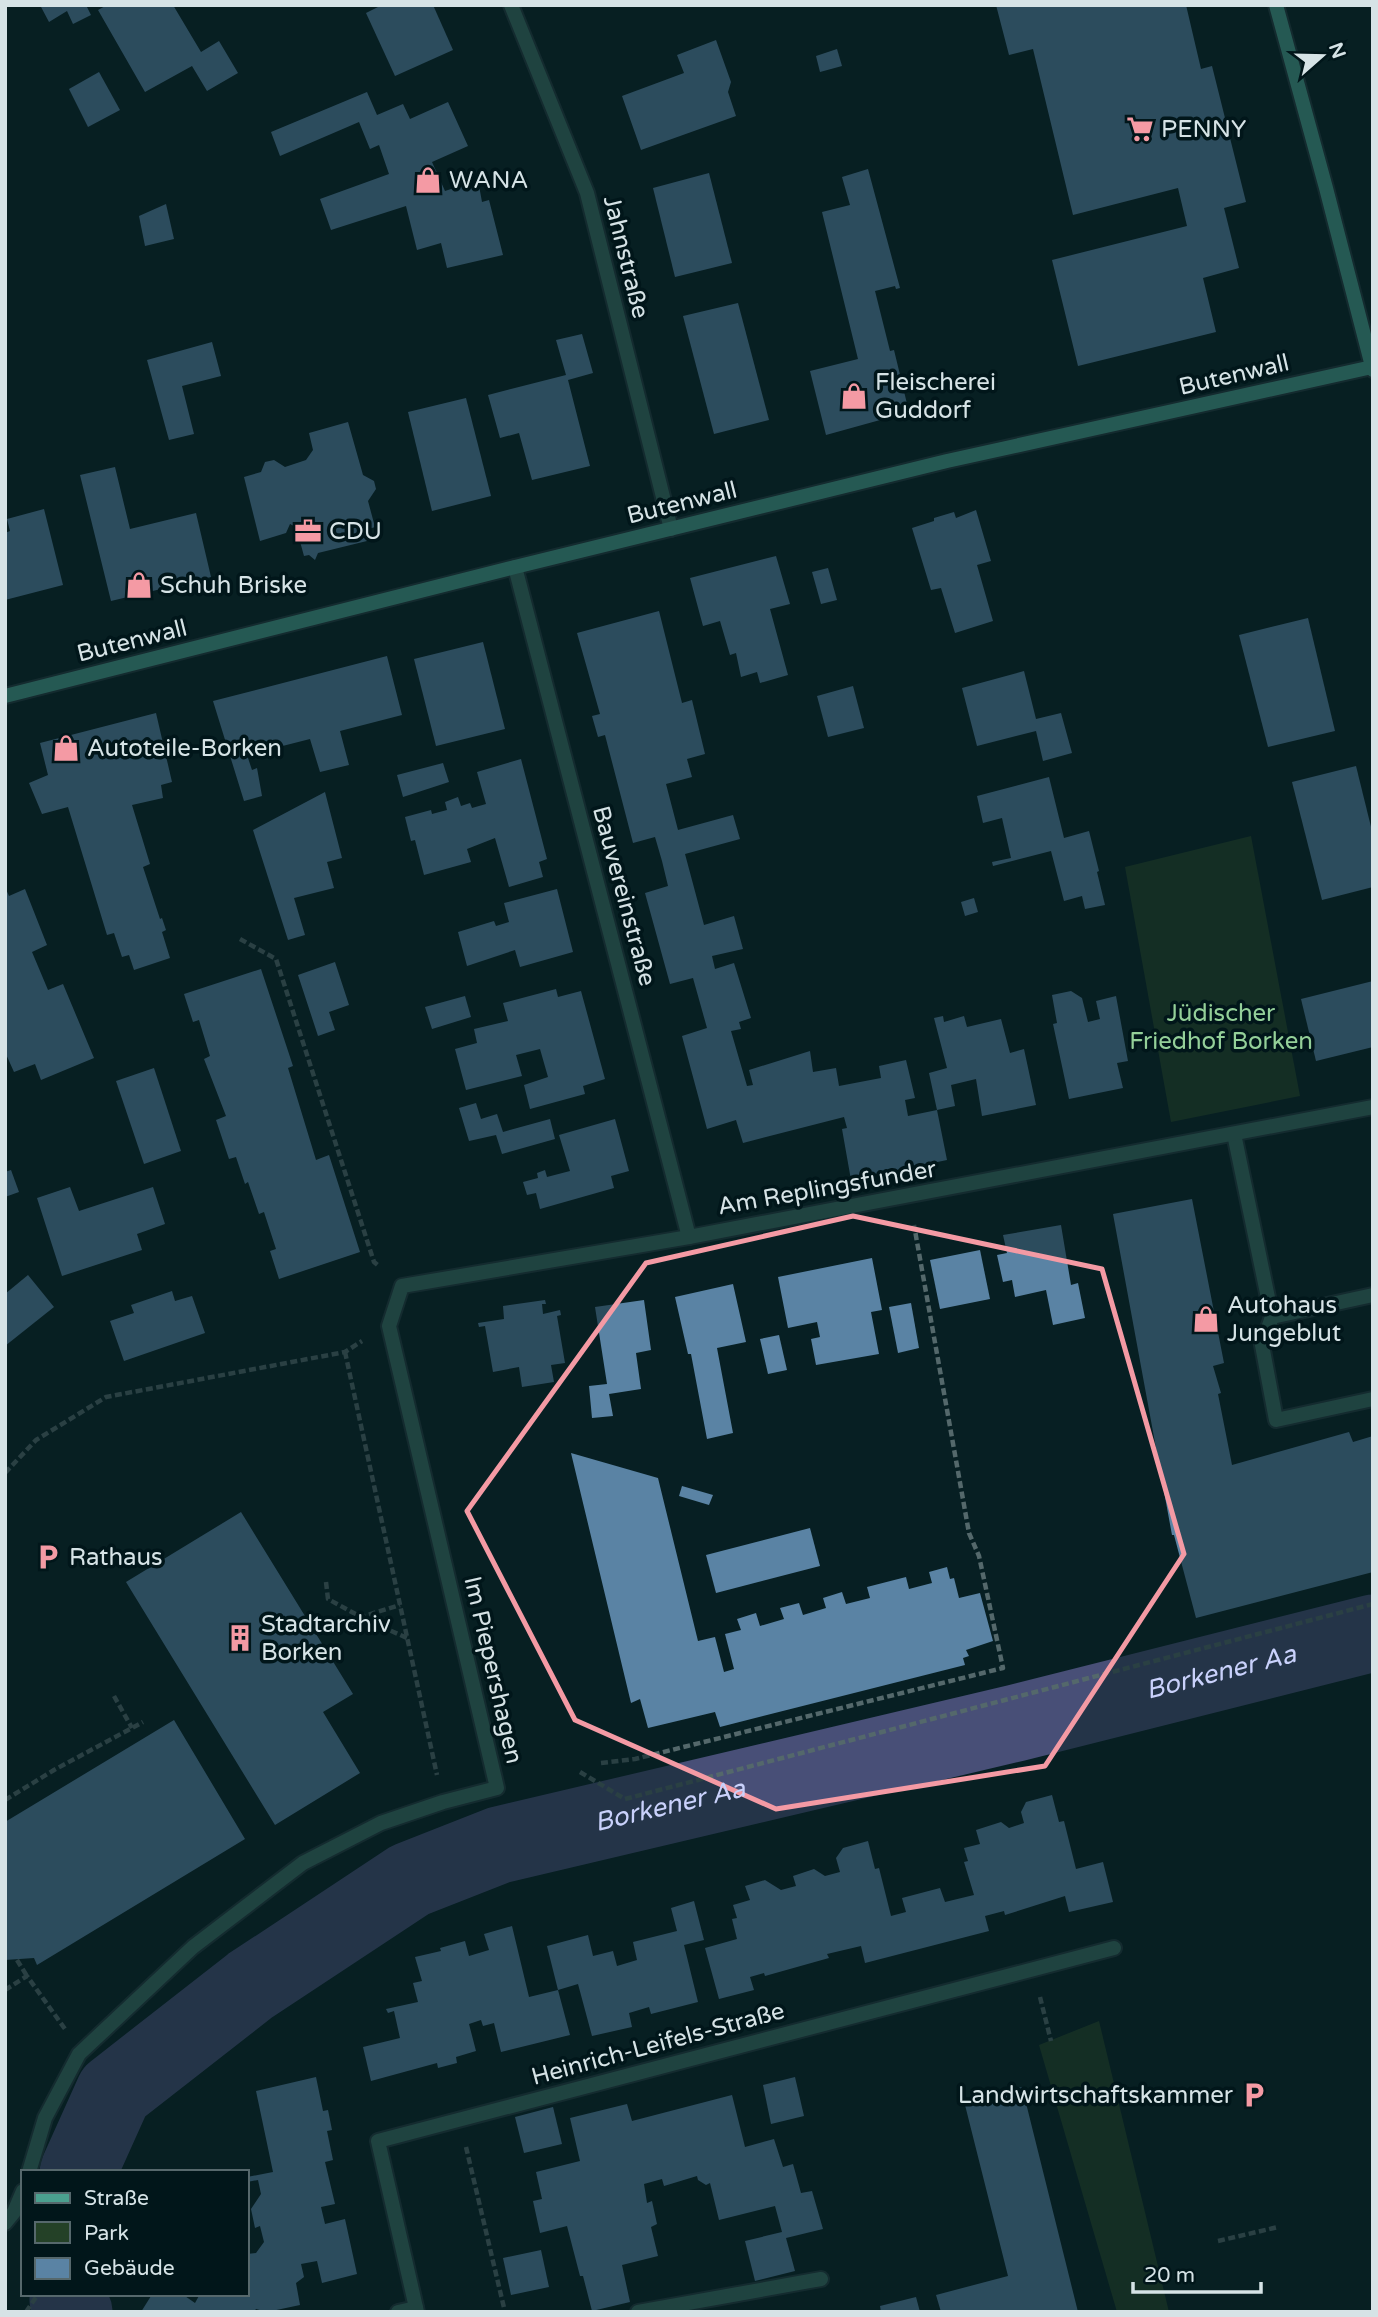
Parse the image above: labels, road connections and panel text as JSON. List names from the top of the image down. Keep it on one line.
{"streets":{"main road":["Butenwall"],"street":["Jahnstraße","Bauvereinstraße","Am Replingsfunder","Im Piepershagen","Heinrich-Leifels-Straße"]},"crossings":[["Jahnstraße","Butenwall"],["Butenwall","Bauvereinstraße"],["Bauvereinstraße","Am Replingsfunder"]],"water":["Borkener Aa"],"parks":["Jüdischer Friedhof Borken"],"places":{"supermarket":["PENNY"],"shop":["WANA","Fleischerei Guddorf","Schuh Briske","Autoteile-Borken","Autohaus Jungeblut"],"office":["CDU"],"parking":["Rathaus","Landwirtschaftskammer"],"building":["Stadtarchiv Borken"]},"legend":["Straße","Park","Gebäude"],"scale_bar":"20 m","north":"right"}
